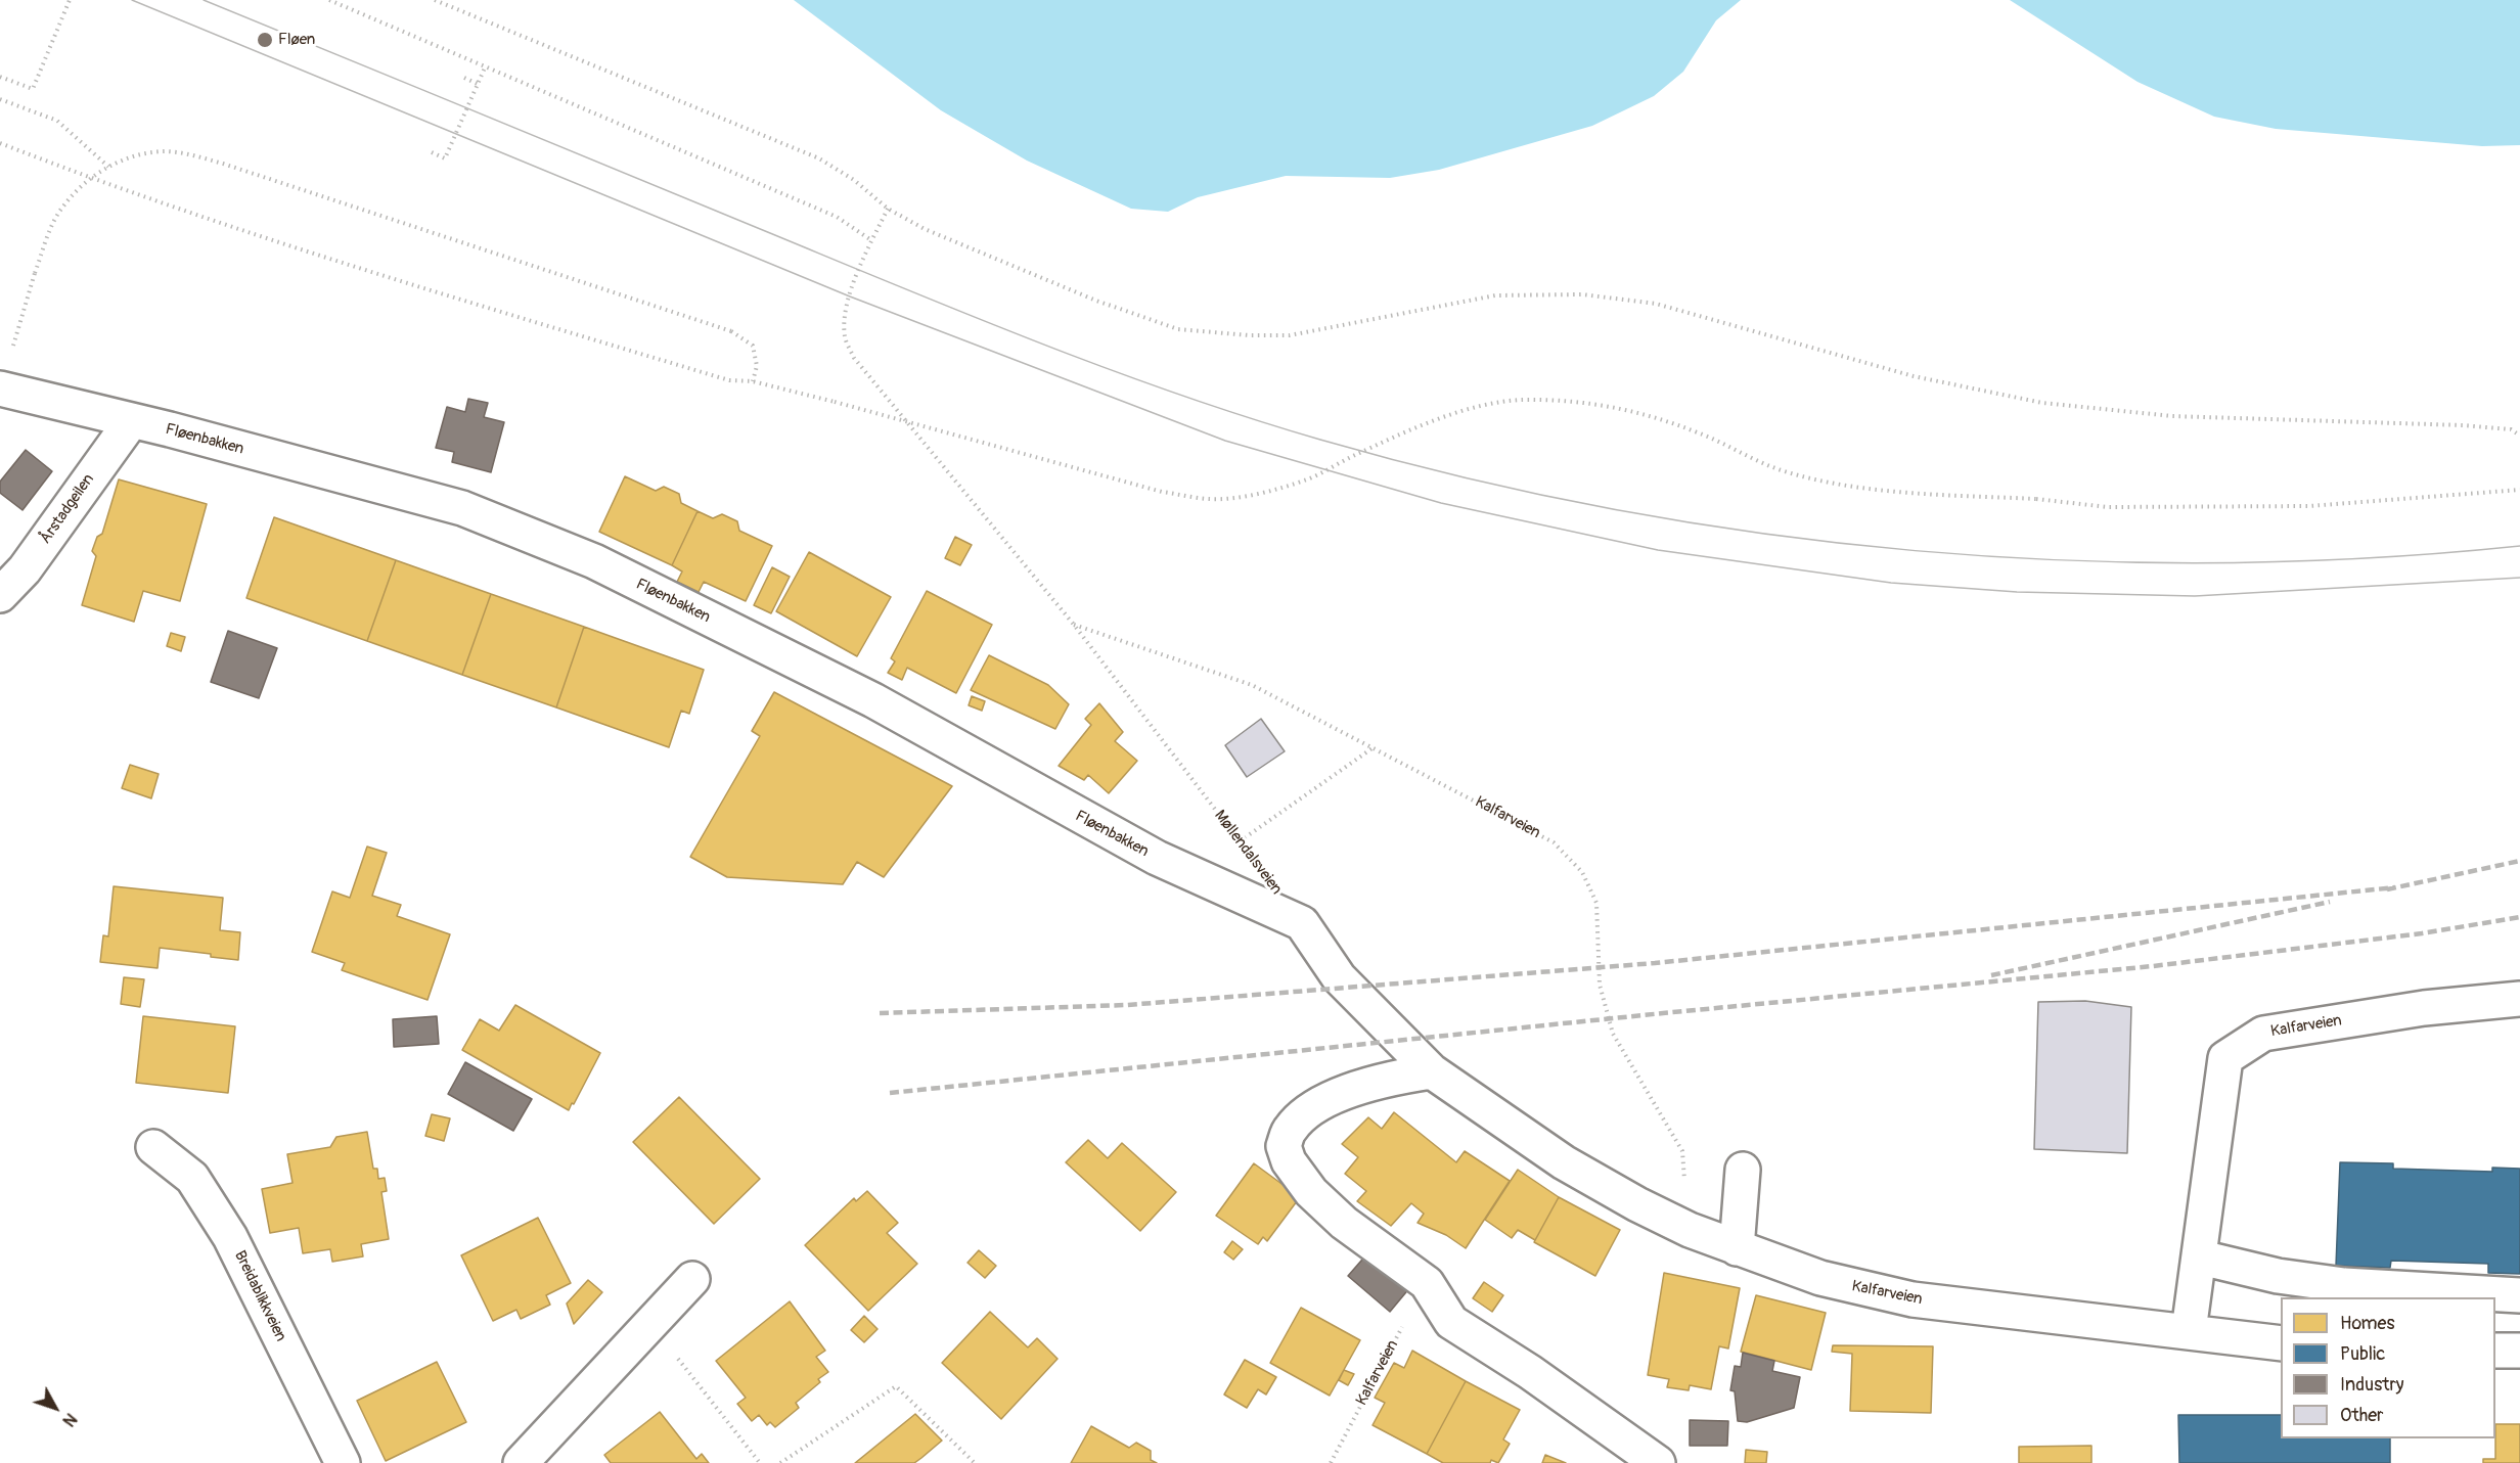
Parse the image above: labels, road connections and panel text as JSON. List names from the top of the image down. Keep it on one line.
{"streets":{"street":["Fløenbakken","Årstadgeilen","Kalfarveien","Breidablikkveien"],"path":["Møllendalsveien"]},"crossings":[["Fløenbakken","Årstadgeilen"],["Fløenbakken","Kalfarveien"],["Kalfarveien","Møllendalsveien"]],"places":["Fløen"],"legend":["Homes","Public","Industry","Other"],"north":"bottom right"}
